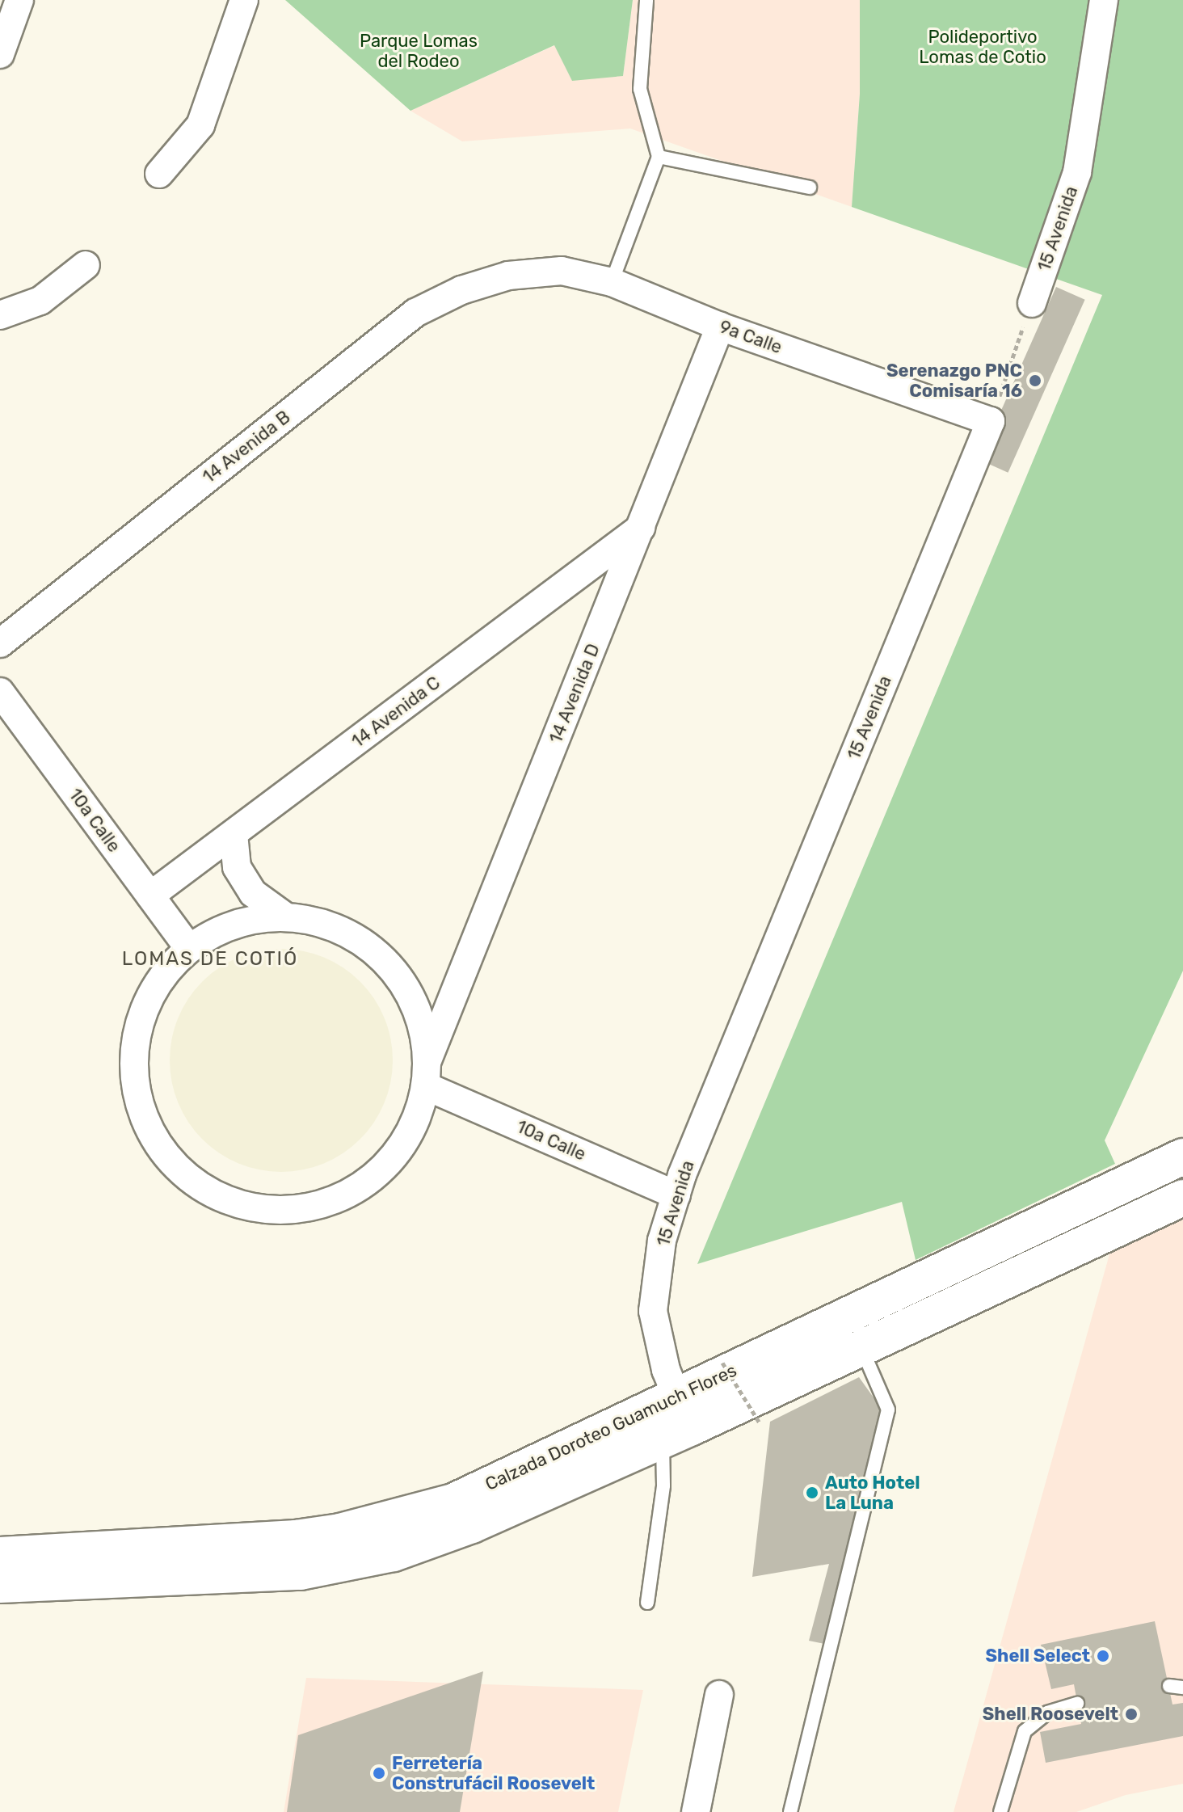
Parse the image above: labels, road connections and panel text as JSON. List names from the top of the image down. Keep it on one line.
{"streets":{"main road":["Calzada Doroteo Guamuch Flores"],"street":["15 Avenida","9a Calle","14 Avenida B","14 Avenida D","14 Avenida C","10a Calle"]},"crossings":[["15 Avenida","9a Calle"],["15 Avenida","10a Calle"],["15 Avenida","Calzada Doroteo Guamuch Flores"],["9a Calle","14 Avenida B"],["9a Calle","14 Avenida D"],["14 Avenida D","14 Avenida C"],["14 Avenida D","10a Calle"],["14 Avenida C","10a Calle"]],"districts":["LOMAS DE COTIÓ"],"parks":["Polideportivo Lomas de Cotio","Parque Lomas del Rodeo"],"places":["Serenazgo PNC Comisaría 16","Auto Hotel La Luna","Shell Select","Shell Roosevelt","Ferretería Construfácil Roosevelt"]}
